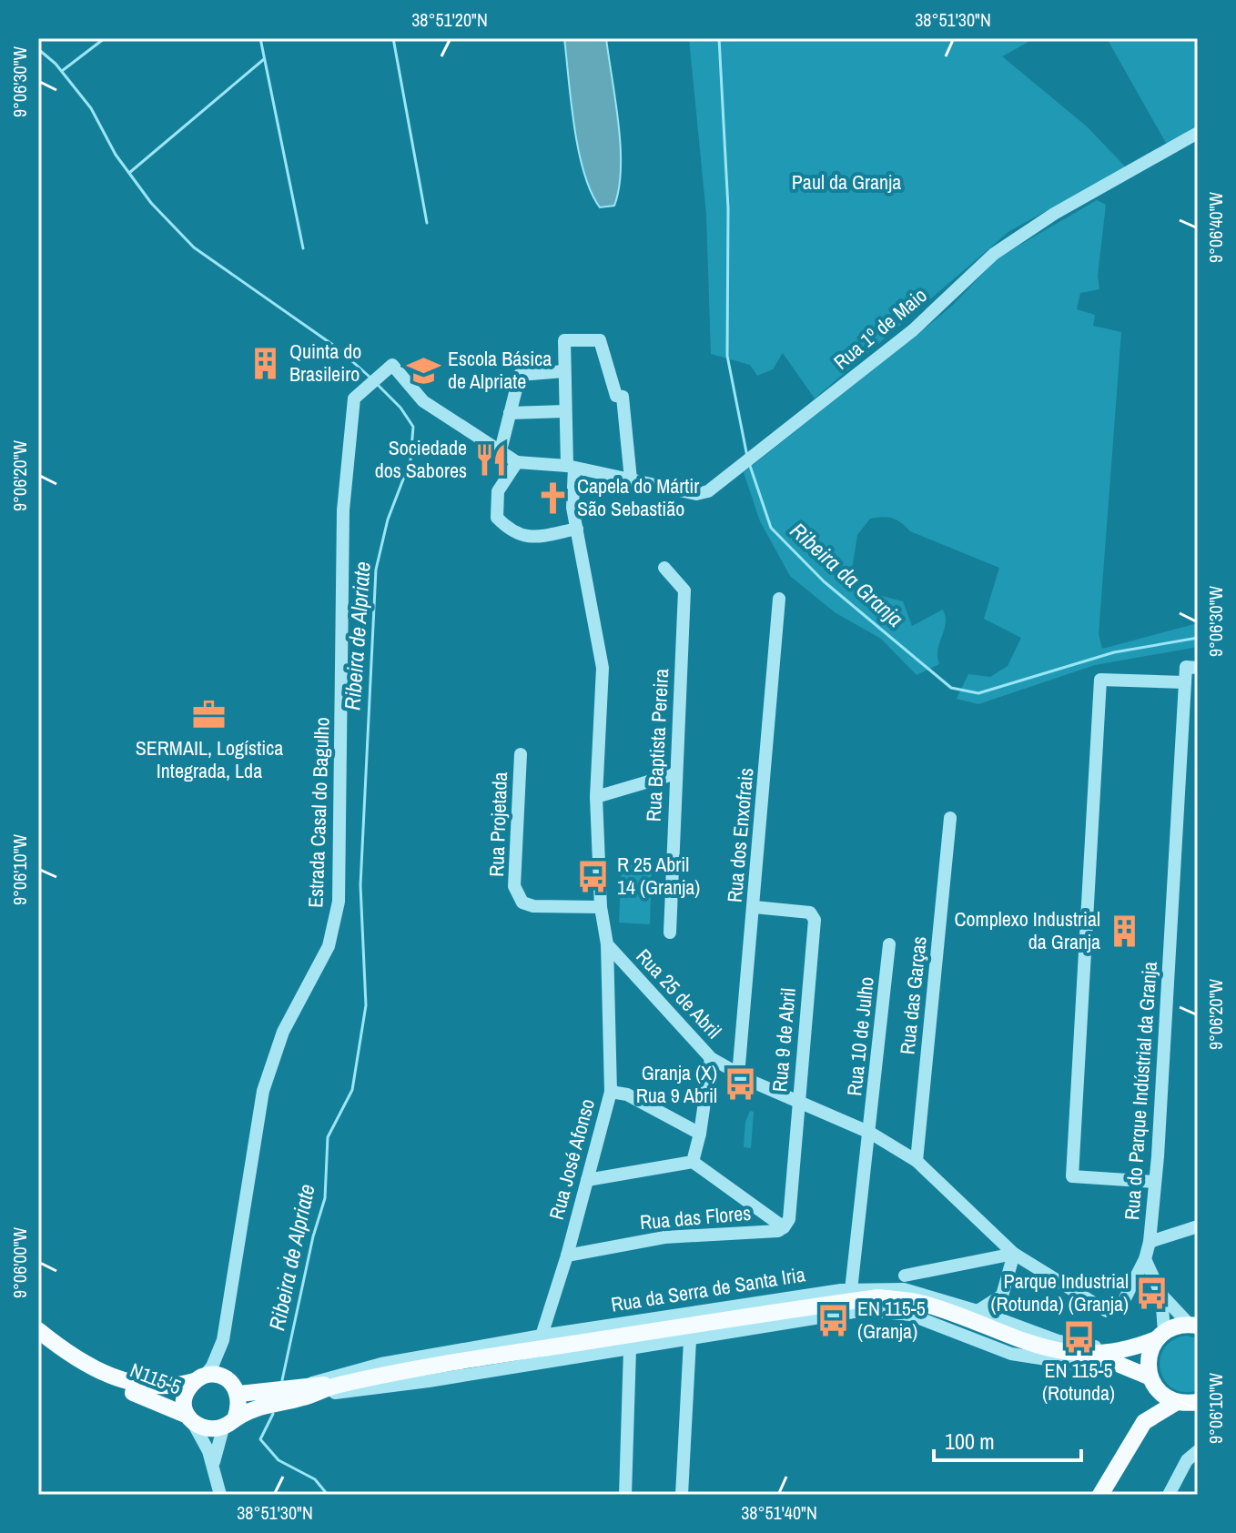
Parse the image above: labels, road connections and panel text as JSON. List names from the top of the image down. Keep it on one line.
{"streets":{"main road":["N115-5"],"street":["Rua 1º de Maio","Rua Baptista Pereira","Estrada Casal do Bagulho","Rua Projetada","Rua dos Enxofrais","Rua 25 de Abril","Rua das Garças","Rua 10 de Julho","Rua 9 de Abril","Rua do Parque Indústrial da Granja","Rua José Afonso","Rua das Flores","Rua da Serra de Santa Iria"]},"crossings":[["Rua 1º de Maio","Rua 25 de Abril"],["Estrada Casal do Bagulho","N115-5"],["Rua Projetada","Rua 25 de Abril"],["Rua dos Enxofrais","Rua 25 de Abril"],["Rua dos Enxofrais","Rua 9 de Abril"],["Rua 25 de Abril","Rua das Garças"],["Rua 25 de Abril","Rua 10 de Julho"],["Rua 25 de Abril","Rua 9 de Abril"],["Rua 25 de Abril","Rua do Parque Indústrial da Granja"],["Rua 25 de Abril","Rua José Afonso"],["Rua 10 de Julho","Rua da Serra de Santa Iria"],["Rua 9 de Abril","Rua das Flores"],["Rua José Afonso","Rua das Flores"],["Rua José Afonso","Rua da Serra de Santa Iria"]],"water":["Ribeira da Granja","Ribeira de Alpriate"],"parks":["Paul da Granja"],"places":{"building":["Quinta do Brasileiro","Complexo Industrial da Granja"],"school or university":["Escola Básica de Alpriate"],"restaurant":["Sociedade dos Sabores"],"church":["Capela do Mártir São Sebastião"],"office":["SERMAIL, Logística Integrada, Lda"],"bus stop":["R 25 Abril 14 (Granja)","Granja (X) Rua 9 Abril","Parque Industrial (Rotunda) (Granja)","EN 115-5 (Granja)","EN 115-5 (Rotunda)"]},"scale_bar":"100 m","coordinates":["38°51'20\"N","38°51'30\"N","9°06'30\"W","9°06'40\"W","9°06'20\"W","9°06'10\"W","9°06'00\"W","38°51'40\"N"]}
